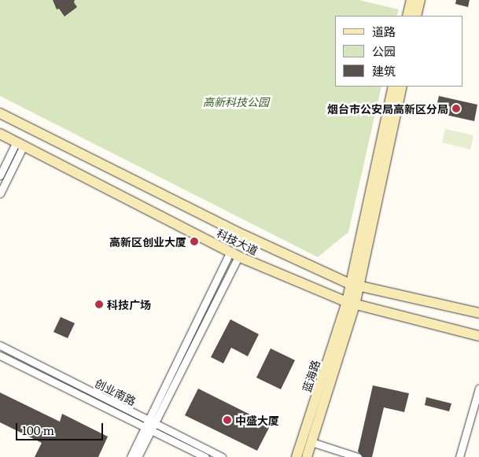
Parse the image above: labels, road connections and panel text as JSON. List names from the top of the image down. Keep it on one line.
{"streets":{"main road":["科技大道","蓝海路"],"street":["创业南路"]},"crossings":[["科技大道","蓝海路"]],"parks":["高新科技公园"],"places":["烟台市公安局高新区分局","高新区创业大厦","科技广场","中盛大厦"],"legend":["道路","公园","建筑"],"scale_bar":"100 m"}
